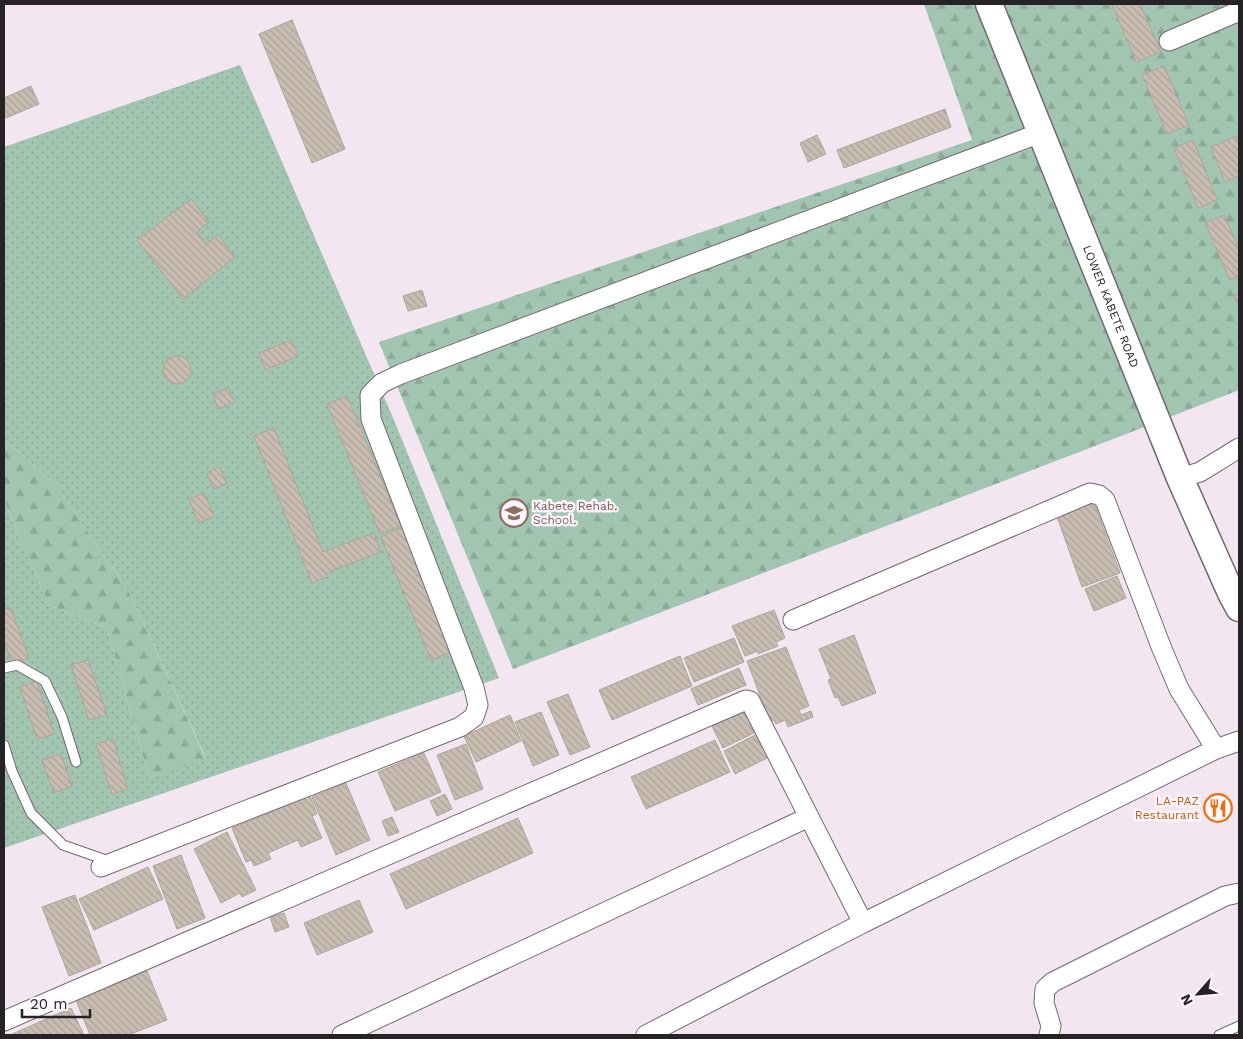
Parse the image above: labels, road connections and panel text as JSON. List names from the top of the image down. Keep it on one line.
{"streets":{"main road":["LOWER KABETE ROAD"]},"places":{"school or university":["Kabete Rehab. School."],"restaurant":["LA-PAZ Restaurant"]},"scale_bar":"20 m","north":"bottom left"}
